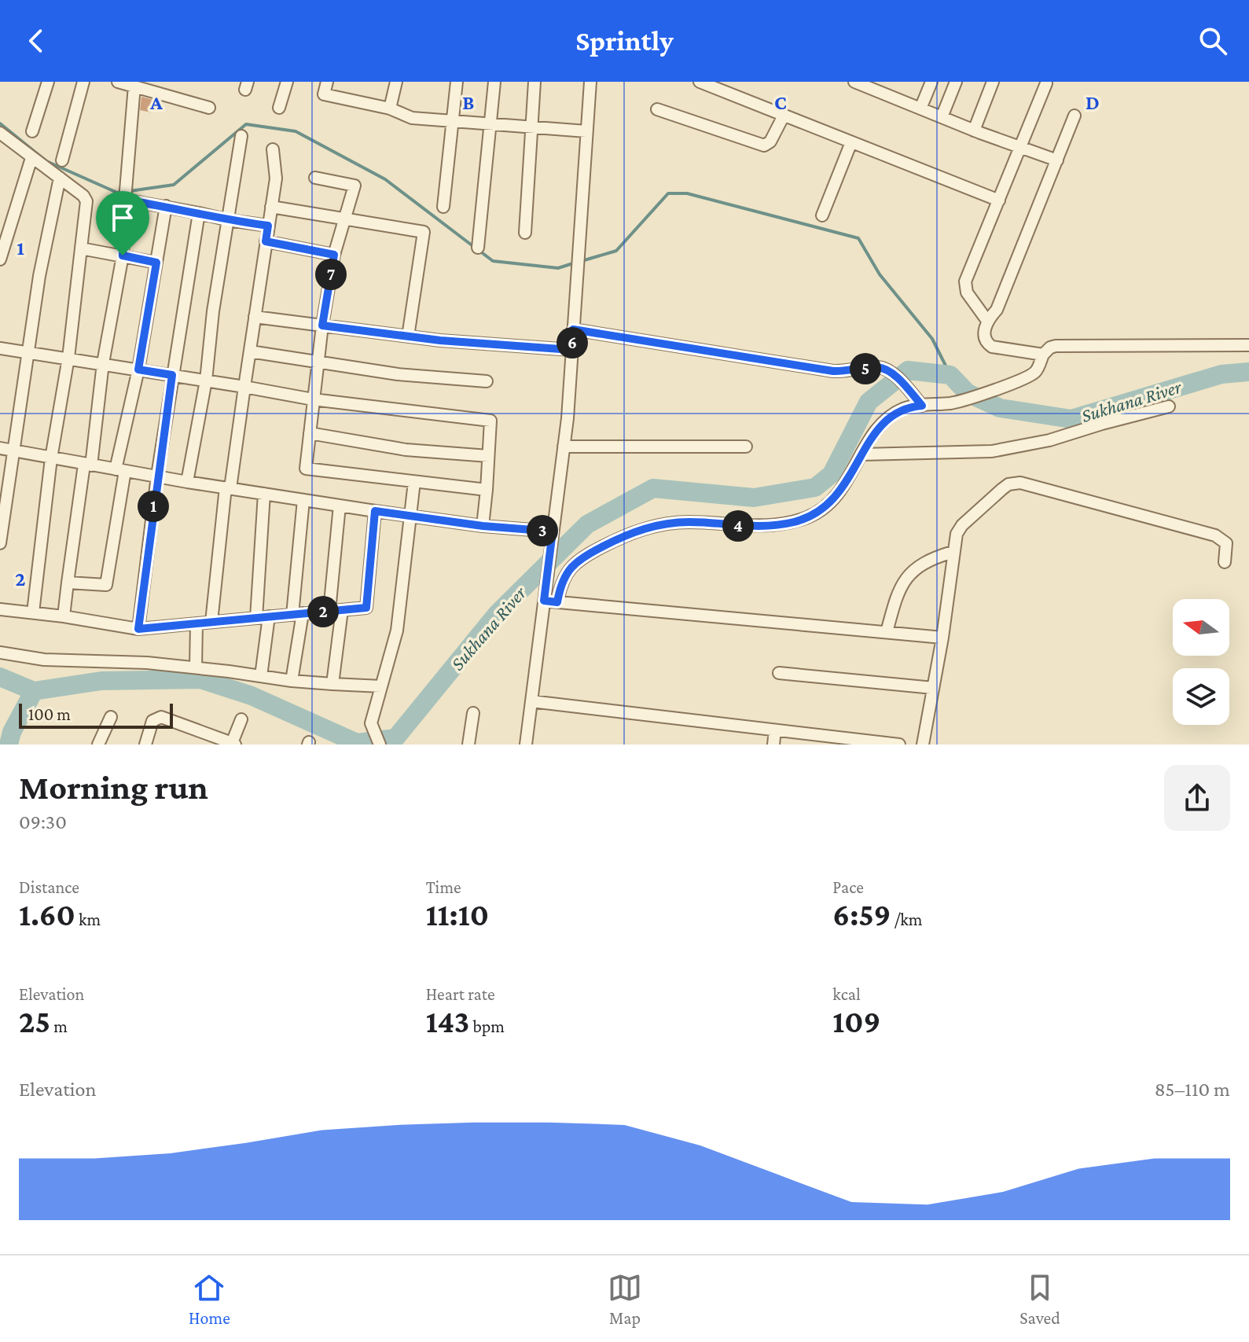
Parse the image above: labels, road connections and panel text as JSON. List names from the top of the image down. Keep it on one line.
{"water":["Sukhana River"],"scale_bar":"100 m","north":"left","page":{"header":"Sprintly","pins":["7","6","5","1","4","3","2"],"scale":"100 m","heading":["Morning run","09:30"],"stats":[["Distance","1.60 km"],["Time","11:10"],["Pace","6:59 /km"],["Elevation","25 m"],["Heart rate","143 bpm"],["kcal","109"]],"chart":["Elevation","85–110 m"],"tabs":["Home","Map","Saved"]},"grid":{"columns":["A","B","C","D"],"rows":["1","2"]}}
